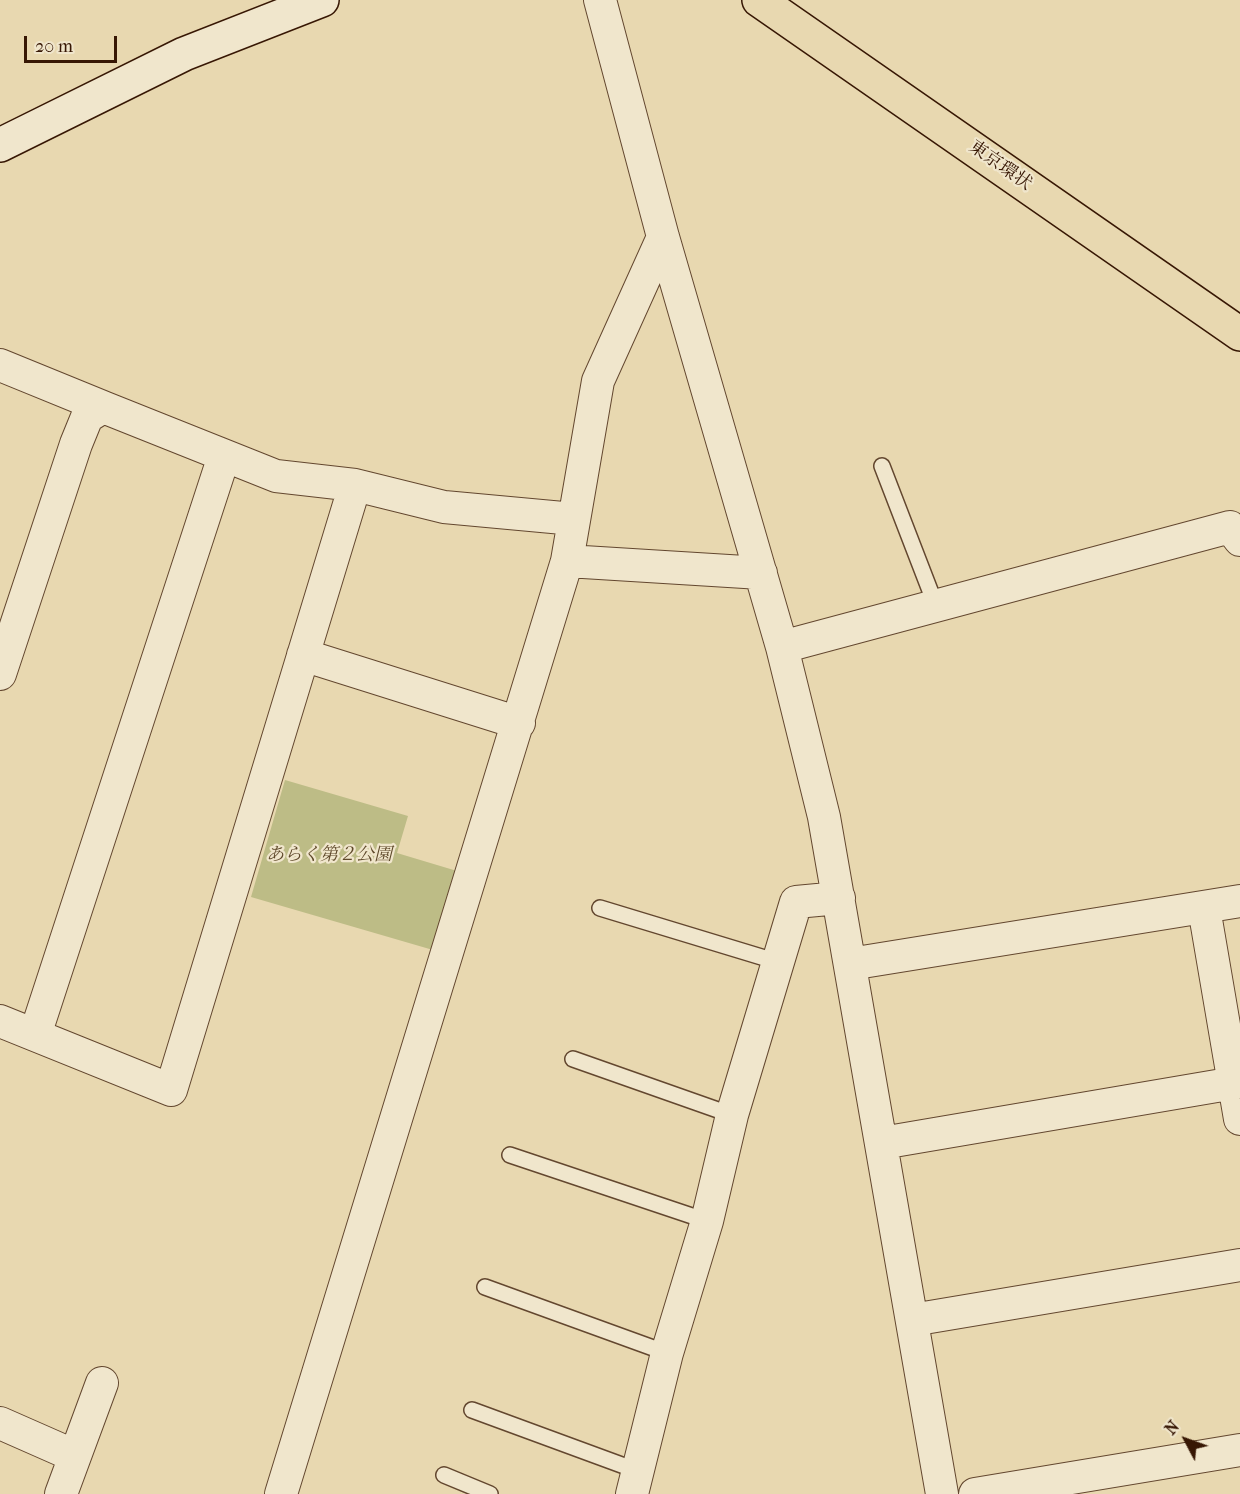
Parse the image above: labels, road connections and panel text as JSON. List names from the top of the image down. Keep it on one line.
{"streets":{"highway":["東京環状"]},"parks":["あらく第２公園"],"scale_bar":"20 m","north":"top left"}
